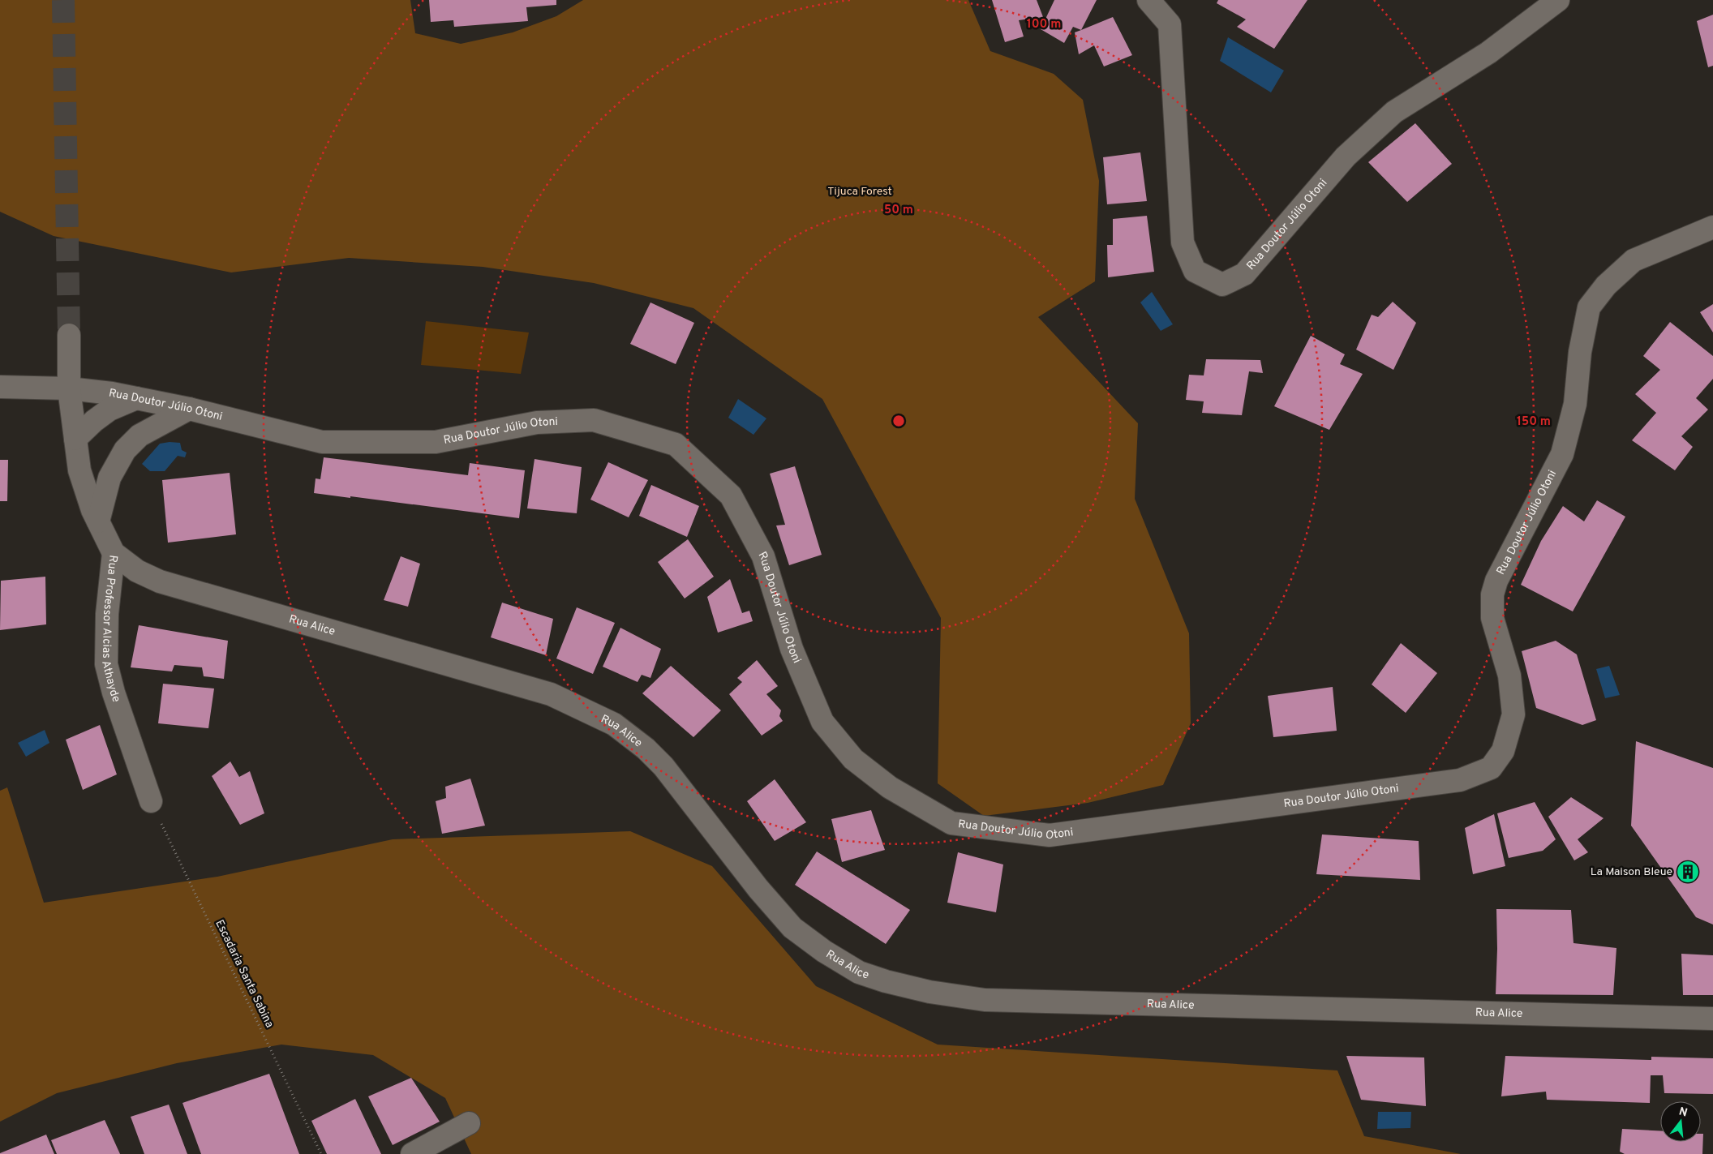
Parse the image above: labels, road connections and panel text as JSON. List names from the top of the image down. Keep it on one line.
{"streets":{"street":["Rua Doutor Júlio Otoni","Rua Alice","Rua Professor Alcias Athayde"],"path":["Escadaria Santa Sabina"]},"crossings":[["Rua Doutor Júlio Otoni","Rua Professor Alcias Athayde"],["Rua Alice","Rua Professor Alcias Athayde"],["Rua Professor Alcias Athayde","Escadaria Santa Sabina"]],"parks":["Tijuca Forest"],"places":{"building":["La Maison Bleue"]},"north":"top","rings":["100 m","50 m","150 m"]}
